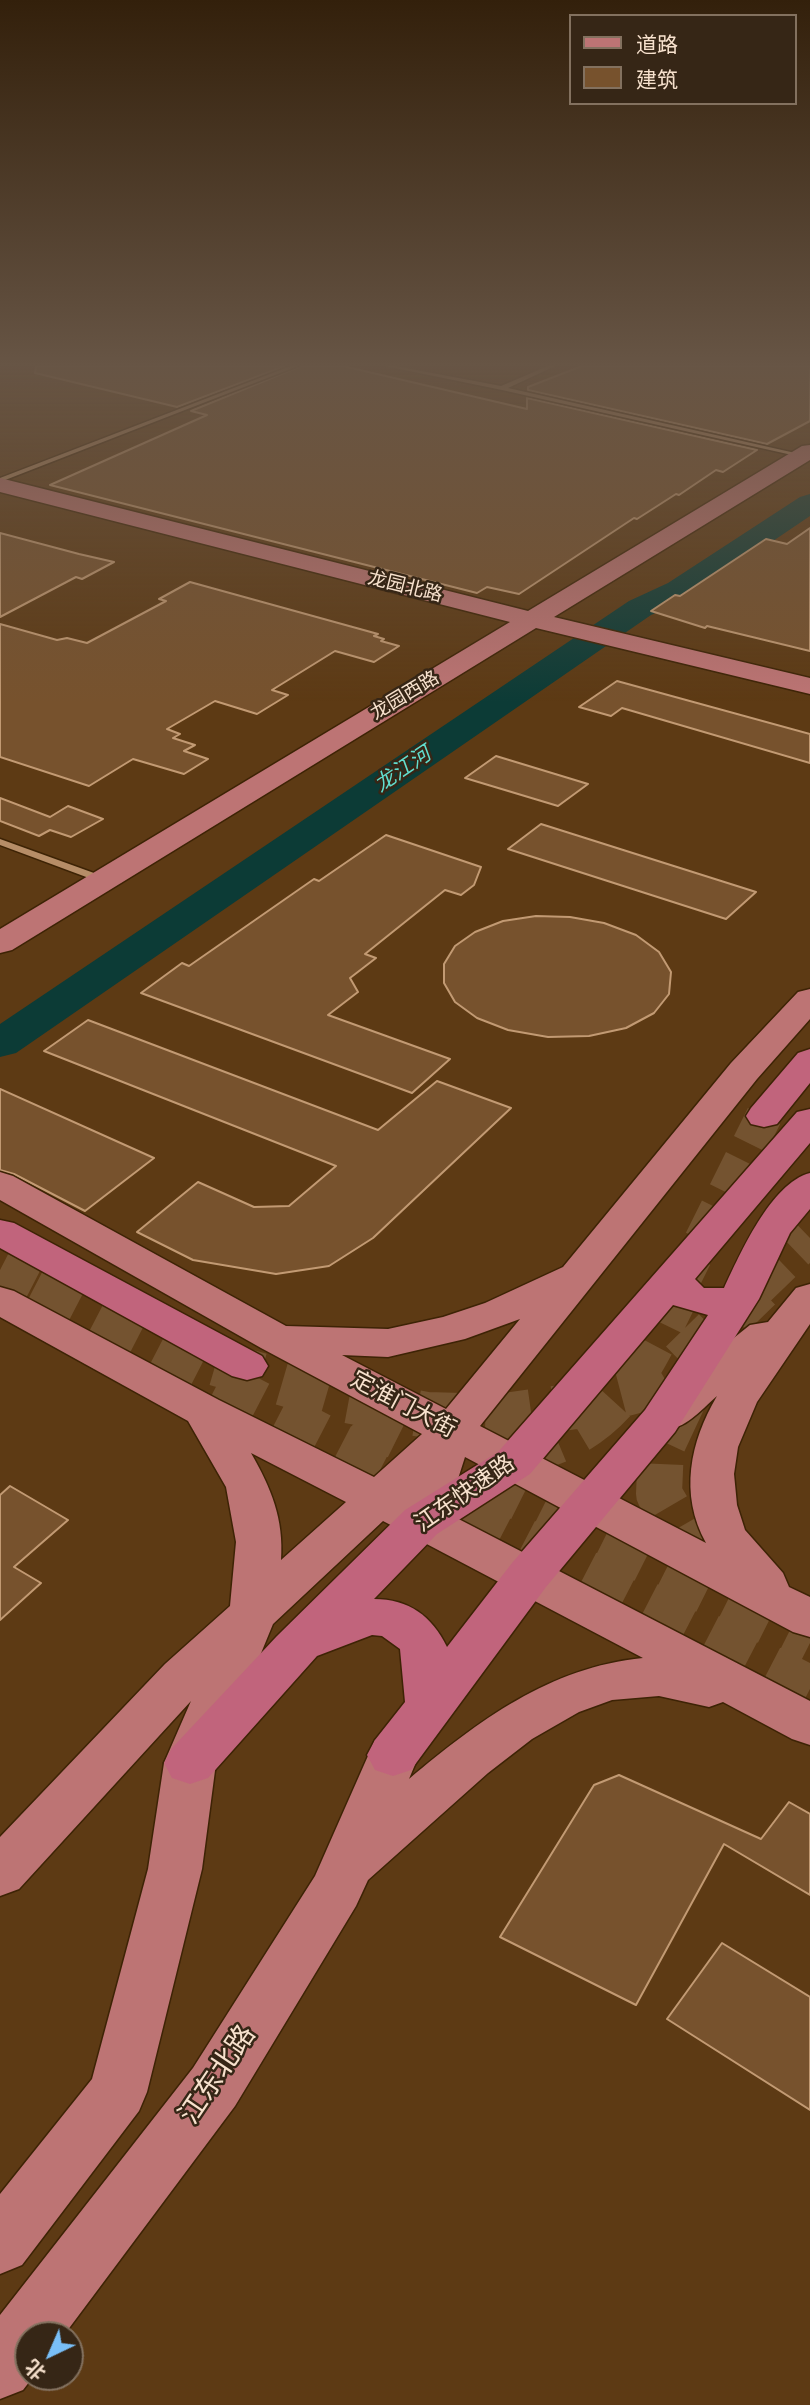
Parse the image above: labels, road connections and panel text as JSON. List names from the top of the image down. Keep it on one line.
{"streets":{"highway":["江东快速路"],"main road":["龙园北路","龙园西路","定淮门大街","江东北路"]},"crossings":[["龙园北路","龙园西路"],["定淮门大街","江东快速路"]],"water":["龙江河"],"legend":["道路","建筑"],"north":"bottom left"}
